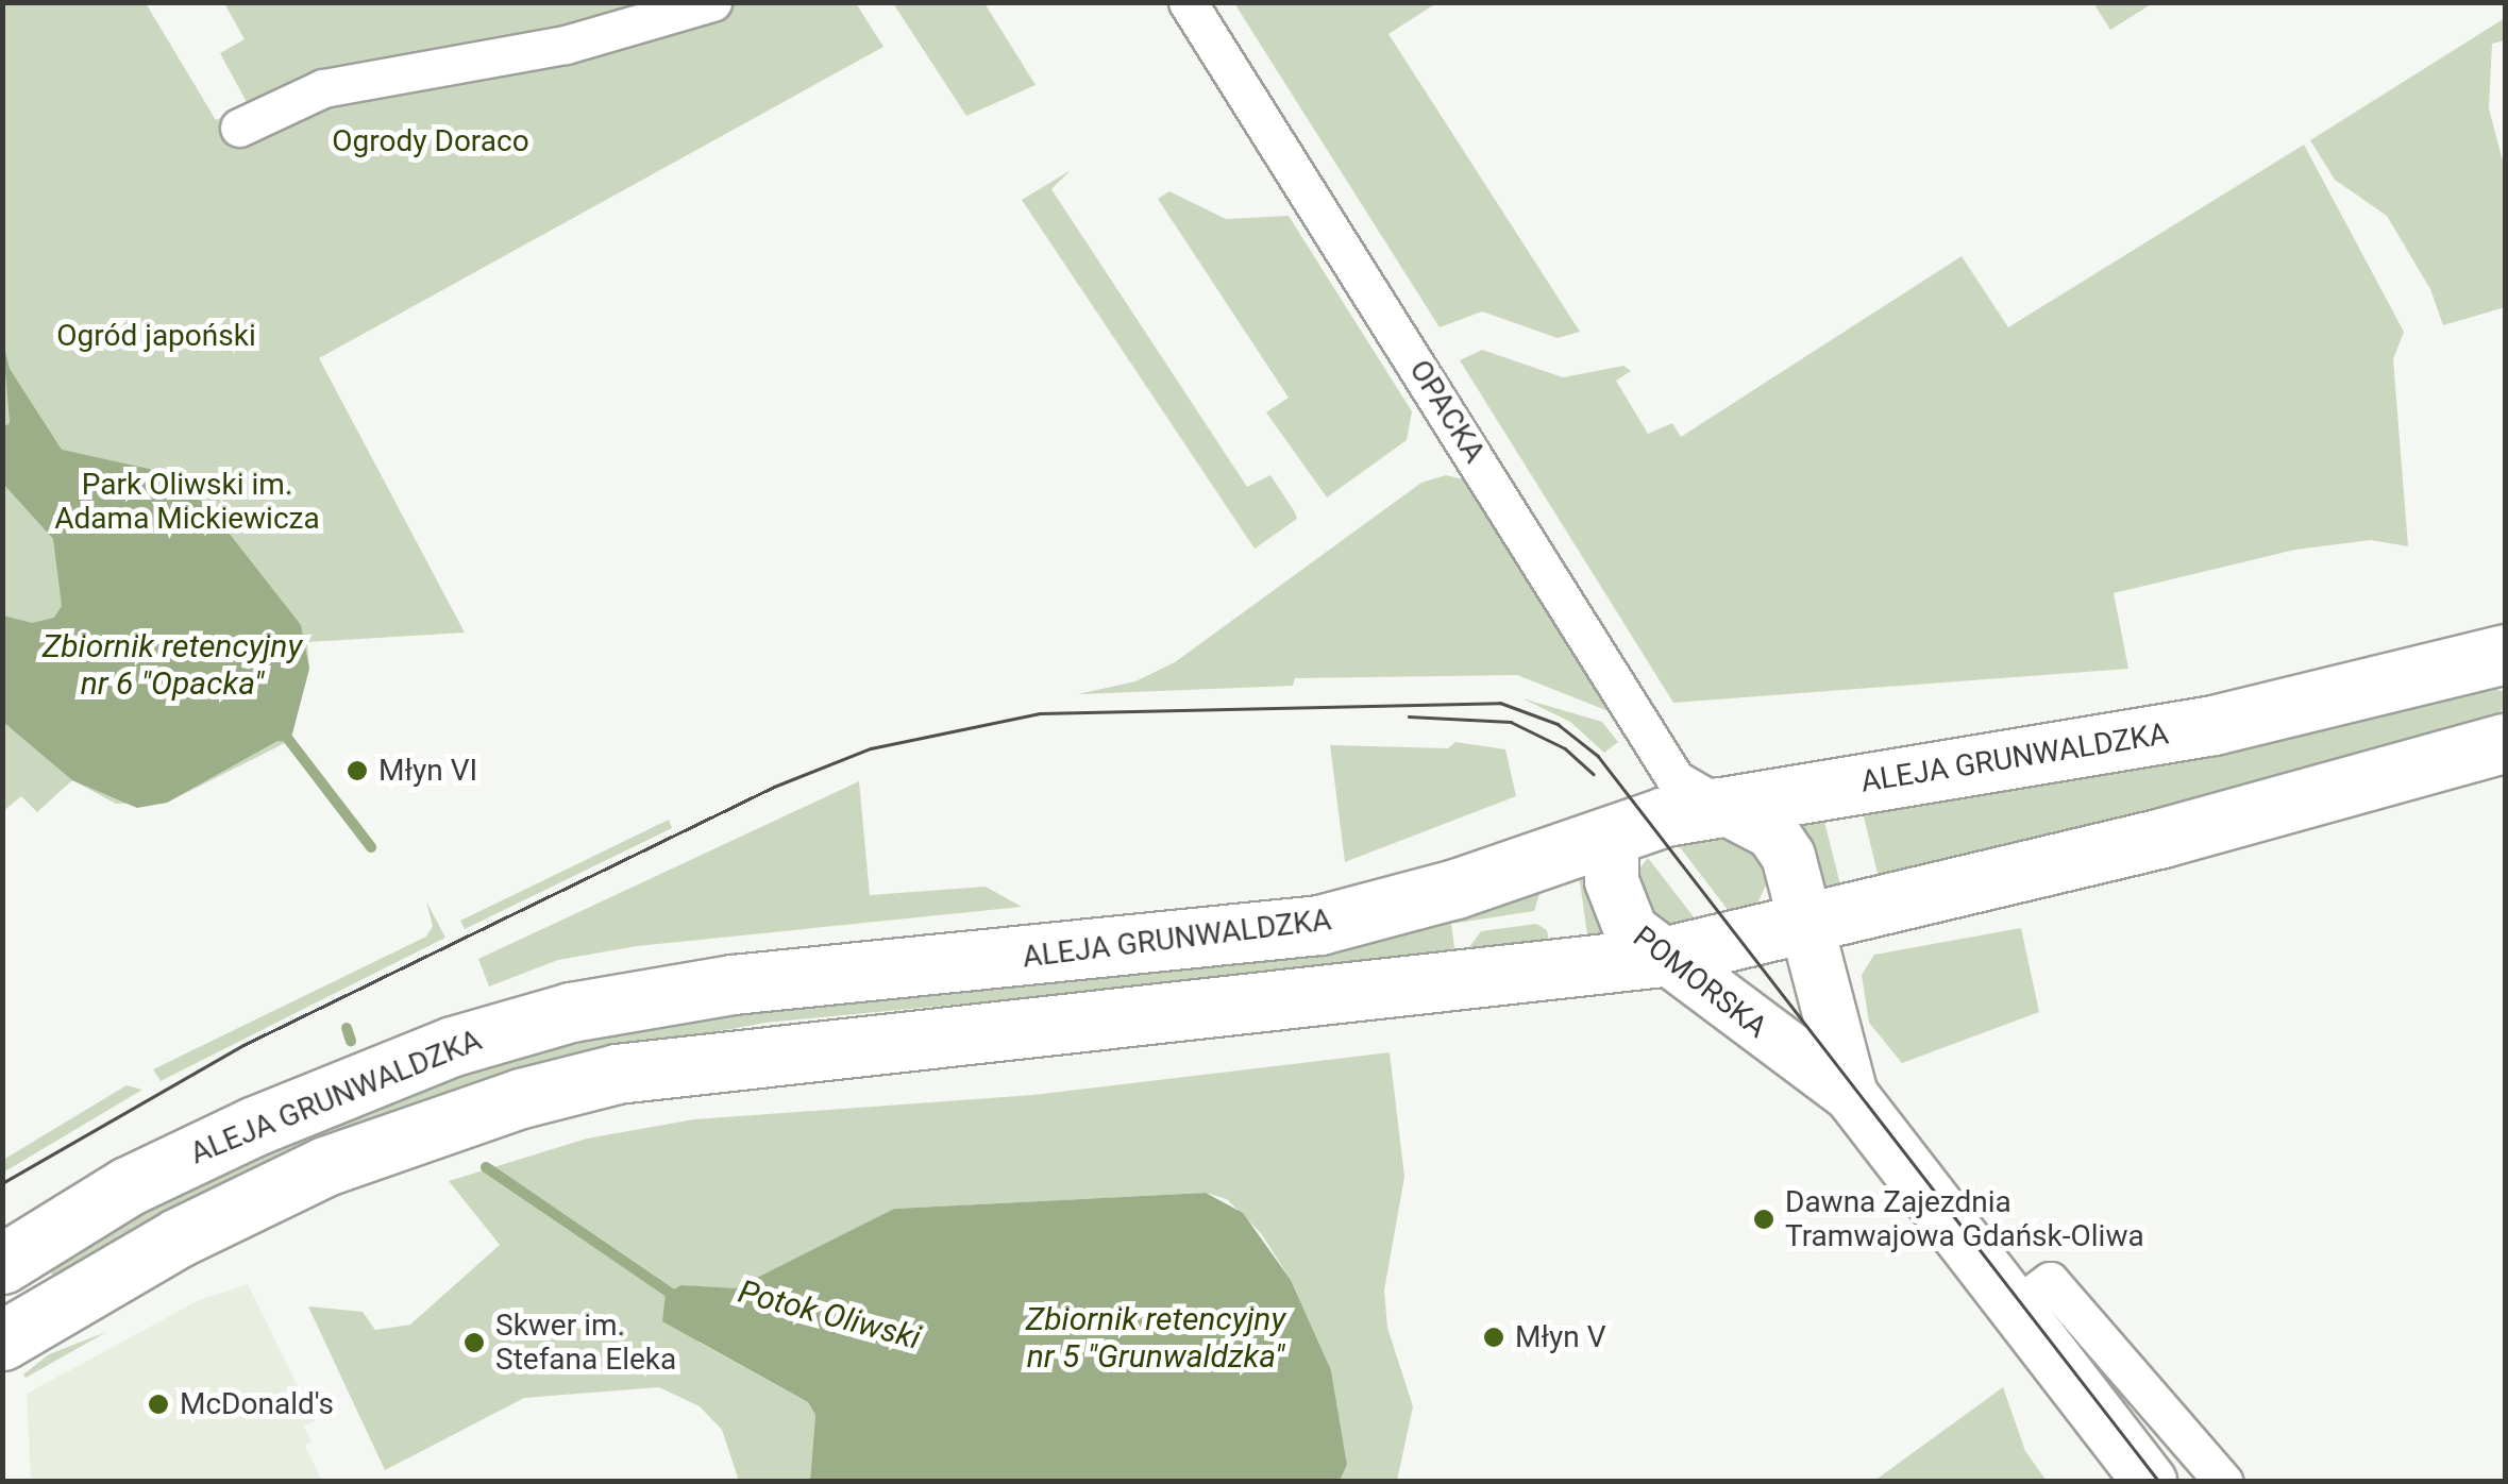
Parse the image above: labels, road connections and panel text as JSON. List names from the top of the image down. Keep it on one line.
{"streets":{"main road":["ALEJA GRUNWALDZKA","POMORSKA"],"street":["OPACKA"]},"crossings":[["OPACKA","ALEJA GRUNWALDZKA"],["OPACKA","POMORSKA"],["ALEJA GRUNWALDZKA","POMORSKA"]],"water":["Zbiornik retencyjny nr 6 \"Opacka\"","Potok Oliwski","Zbiornik retencyjny nr 5 \"Grunwaldzka\""],"parks":["Ogrody Doraco","Ogród japoński","Park Oliwski im. Adama Mickiewicza"],"places":["Młyn VI","Dawna Zajezdnia Tramwajowa Gdańsk-Oliwa","Młyn V","Skwer im. Stefana Eleka","McDonald's"]}
